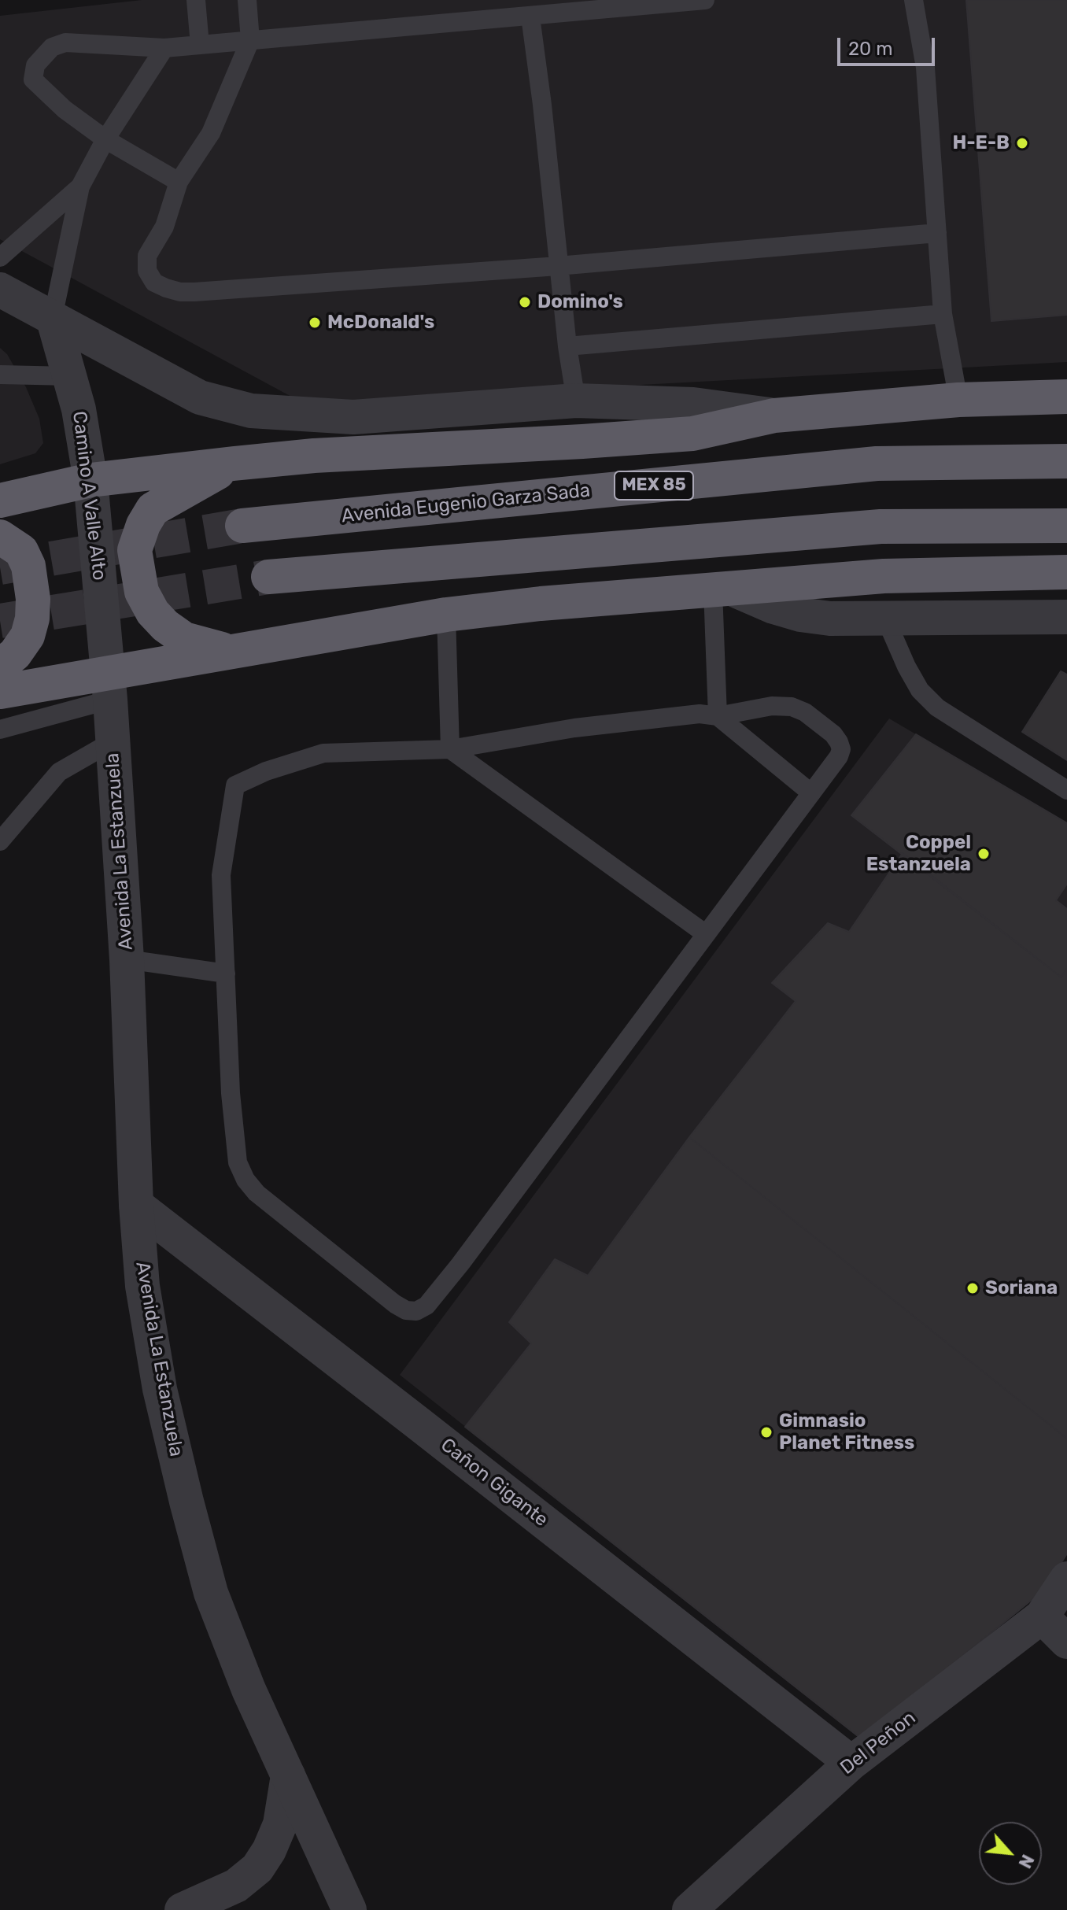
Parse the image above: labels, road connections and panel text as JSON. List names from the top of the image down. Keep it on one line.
{"streets":{"highway":["MEX 85","Avenida Eugenio Garza Sada"],"street":["Camino A Valle Alto","Avenida La Estanzuela","Cañon Gigante","Del Peñon"]},"crossings":[["Camino A Valle Alto","Avenida La Estanzuela"],["Avenida La Estanzuela","Cañon Gigante"],["Cañon Gigante","Del Peñon"]],"places":["H-E-B","Domino's","McDonald's","Coppel Estanzuela","Soriana","Gimnasio Planet Fitness"],"scale_bar":"20 m","north":"bottom right"}
